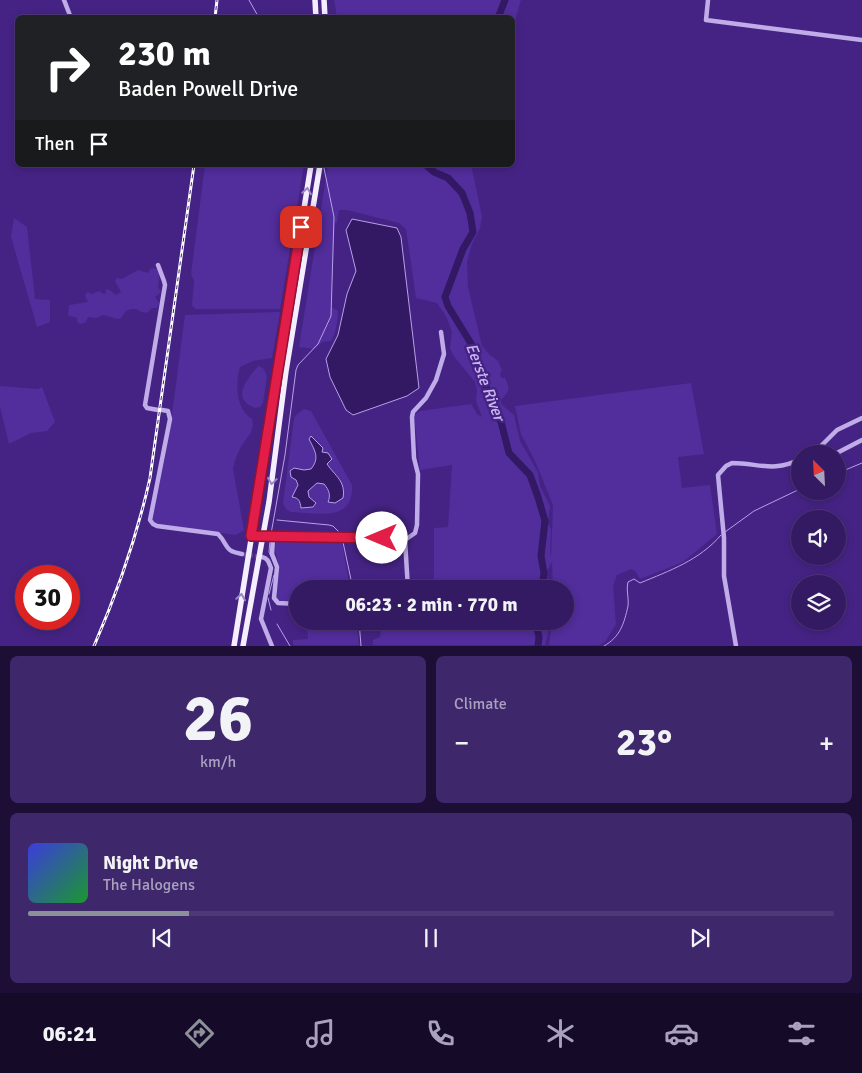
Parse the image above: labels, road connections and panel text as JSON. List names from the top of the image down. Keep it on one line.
{"water":["Eerste River"],"north":"top left","page":{"turn":["230 m","Baden Powell Drive"],"then":"Then","limit":"30","trip":"06:23 · 2 min · 770 m","tile":[["26","km/h"],"Climate"],"heat":["−","23°","+"],"song":["Night Drive","The Halogens"],"tabs":"06:21"}}
